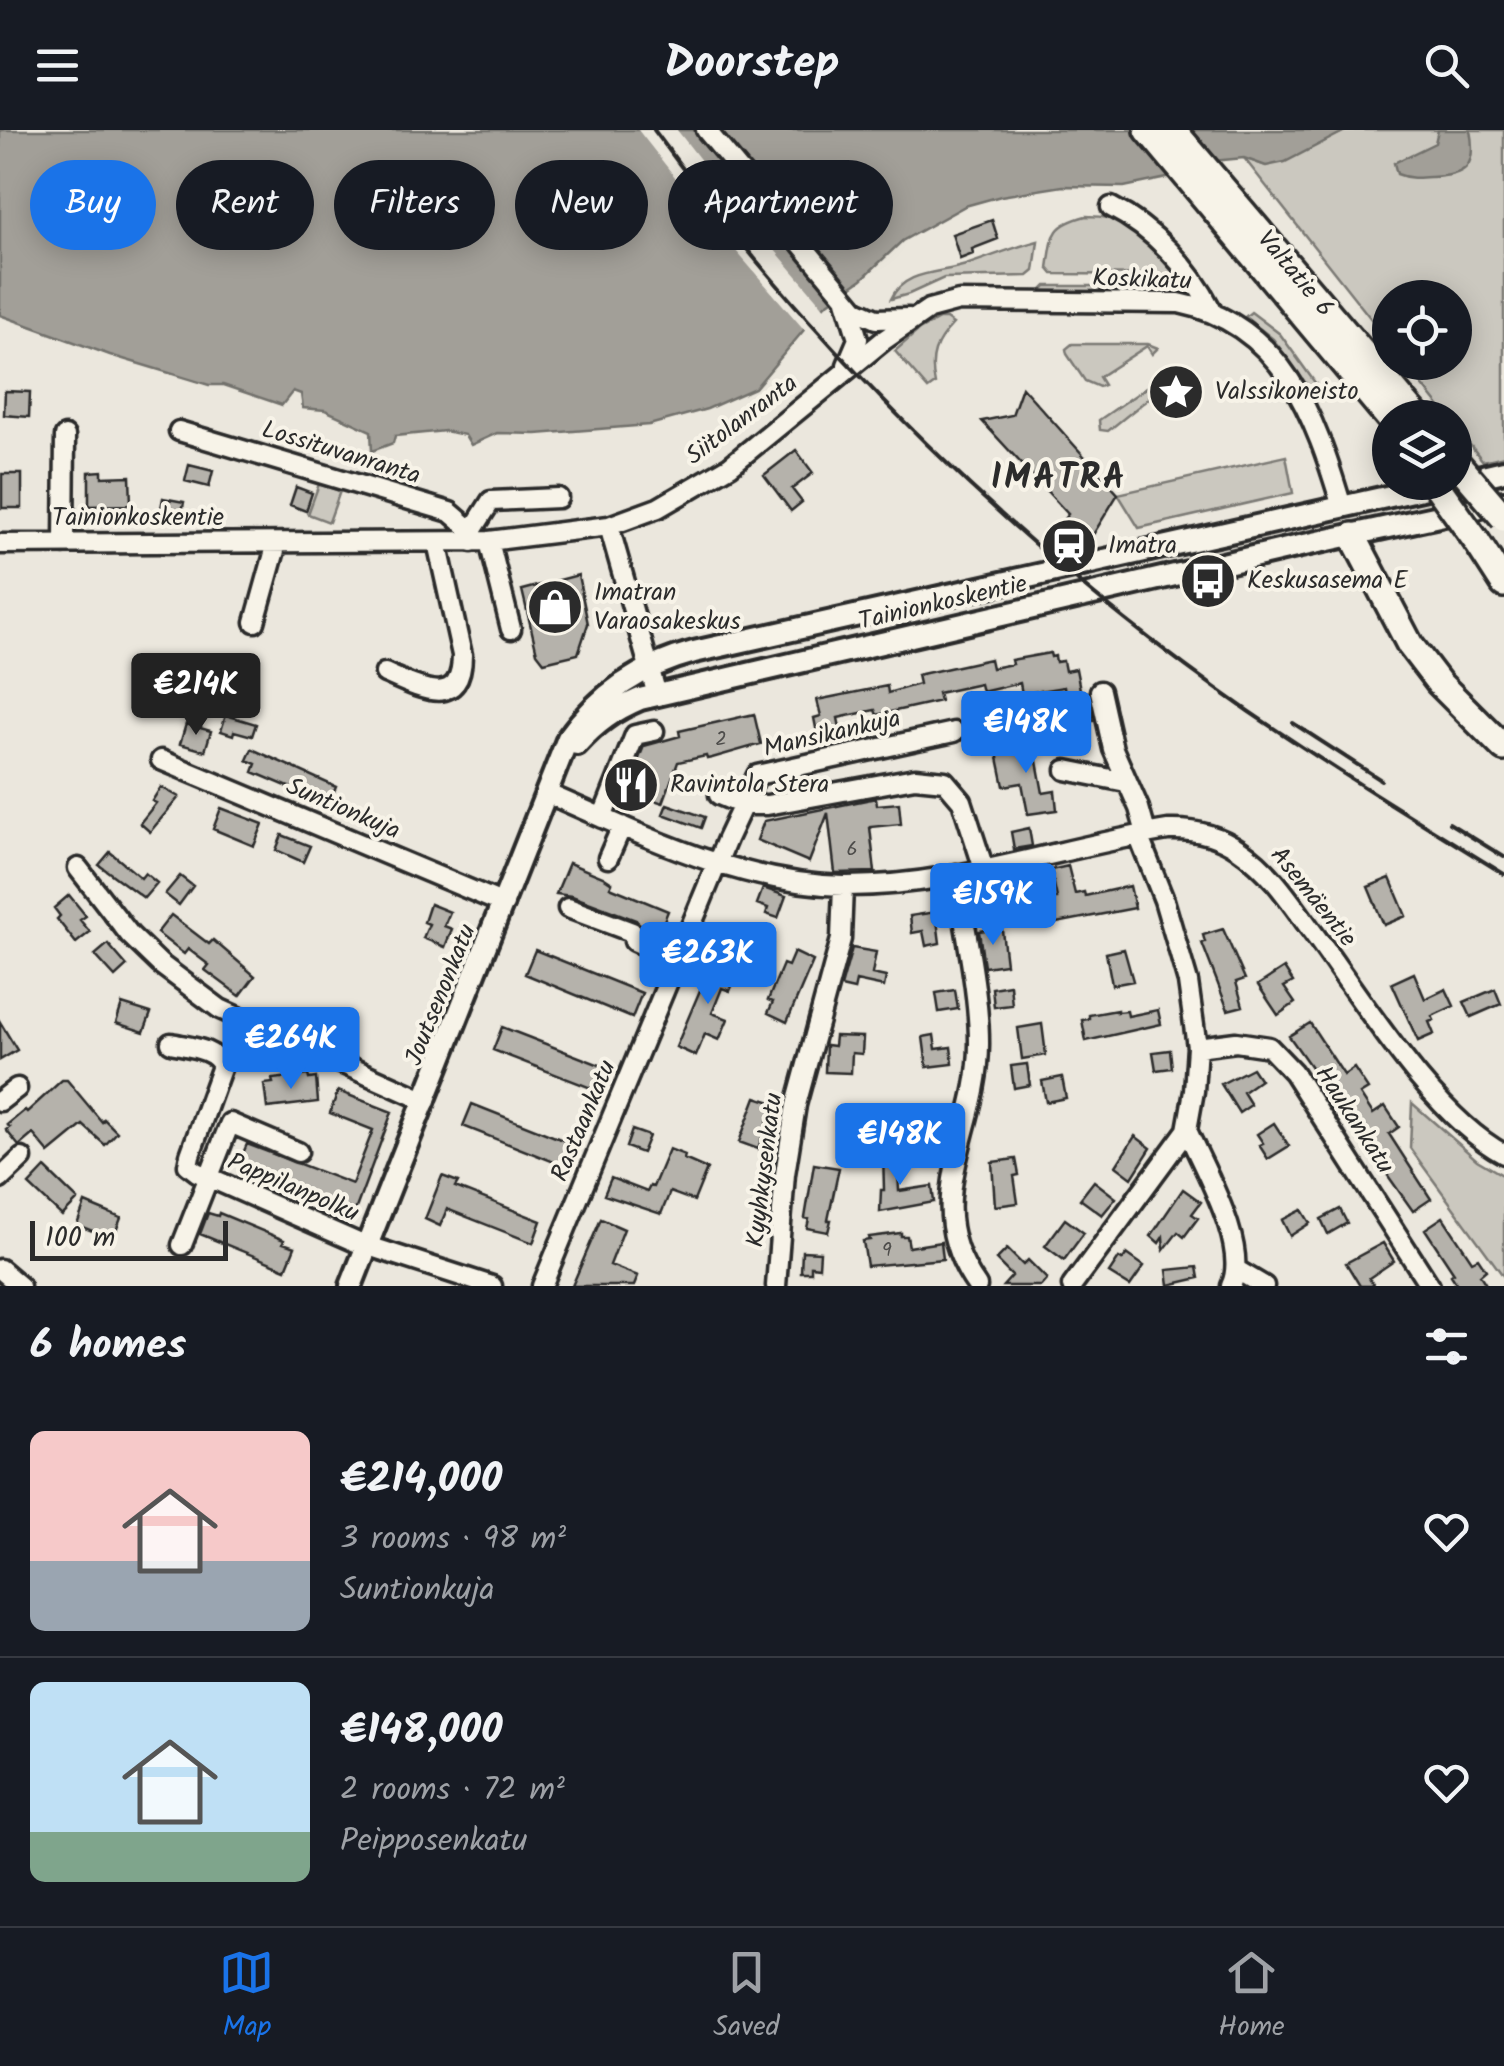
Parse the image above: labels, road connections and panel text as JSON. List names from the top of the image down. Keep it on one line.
{"streets":{"highway":["Valtatie 6"],"main road":["Koskikatu","Tainionkoskentie","Joutsenonkatu"],"street":["Siitolanranta","Lossituvanranta","Mansikankuja","Suntionkuja","Asemäentie","Haukankatu","Rastaankatu","Kyyhkysenkatu","Pappilanpolku"]},"crossings":[["Koskikatu","Siitolanranta"],["Koskikatu","Tainionkoskentie"],["Siitolanranta","Tainionkoskentie"],["Lossituvanranta","Tainionkoskentie"],["Tainionkoskentie","Joutsenonkatu"],["Mansikankuja","Asemäentie"],["Mansikankuja","Rastaankatu"],["Suntionkuja","Joutsenonkatu"],["Asemäentie","Joutsenonkatu"],["Asemäentie","Rastaankatu"],["Asemäentie","Kyyhkysenkatu"],["Joutsenonkatu","Pappilanpolku"]],"districts":["IMATRA"],"places":{"place":["Valssikoneisto"],"station":["Imatra"],"bus stop":["Keskusasema E"],"shop":["Imatran Varaosakeskus"],"restaurant":["Ravintola Stera"]},"house_numbers":["2","6","9"],"scale_bar":"100 m","page":{"header":"Doorstep","chip":["Buy","Rent","Filters","New","Apartment"],"price":["€214K","€148K","€159K","€263K","€264K","€148K"],"scale":"100 m","heading":"6 homes","list":[{"name":"€214,000","note":"3 rooms · 98 m² · Suntionkuja"},{"name":"€148,000","note":"2 rooms · 72 m² · Peipposenkatu"}],"tabs":["Map","Saved","Home"]}}
